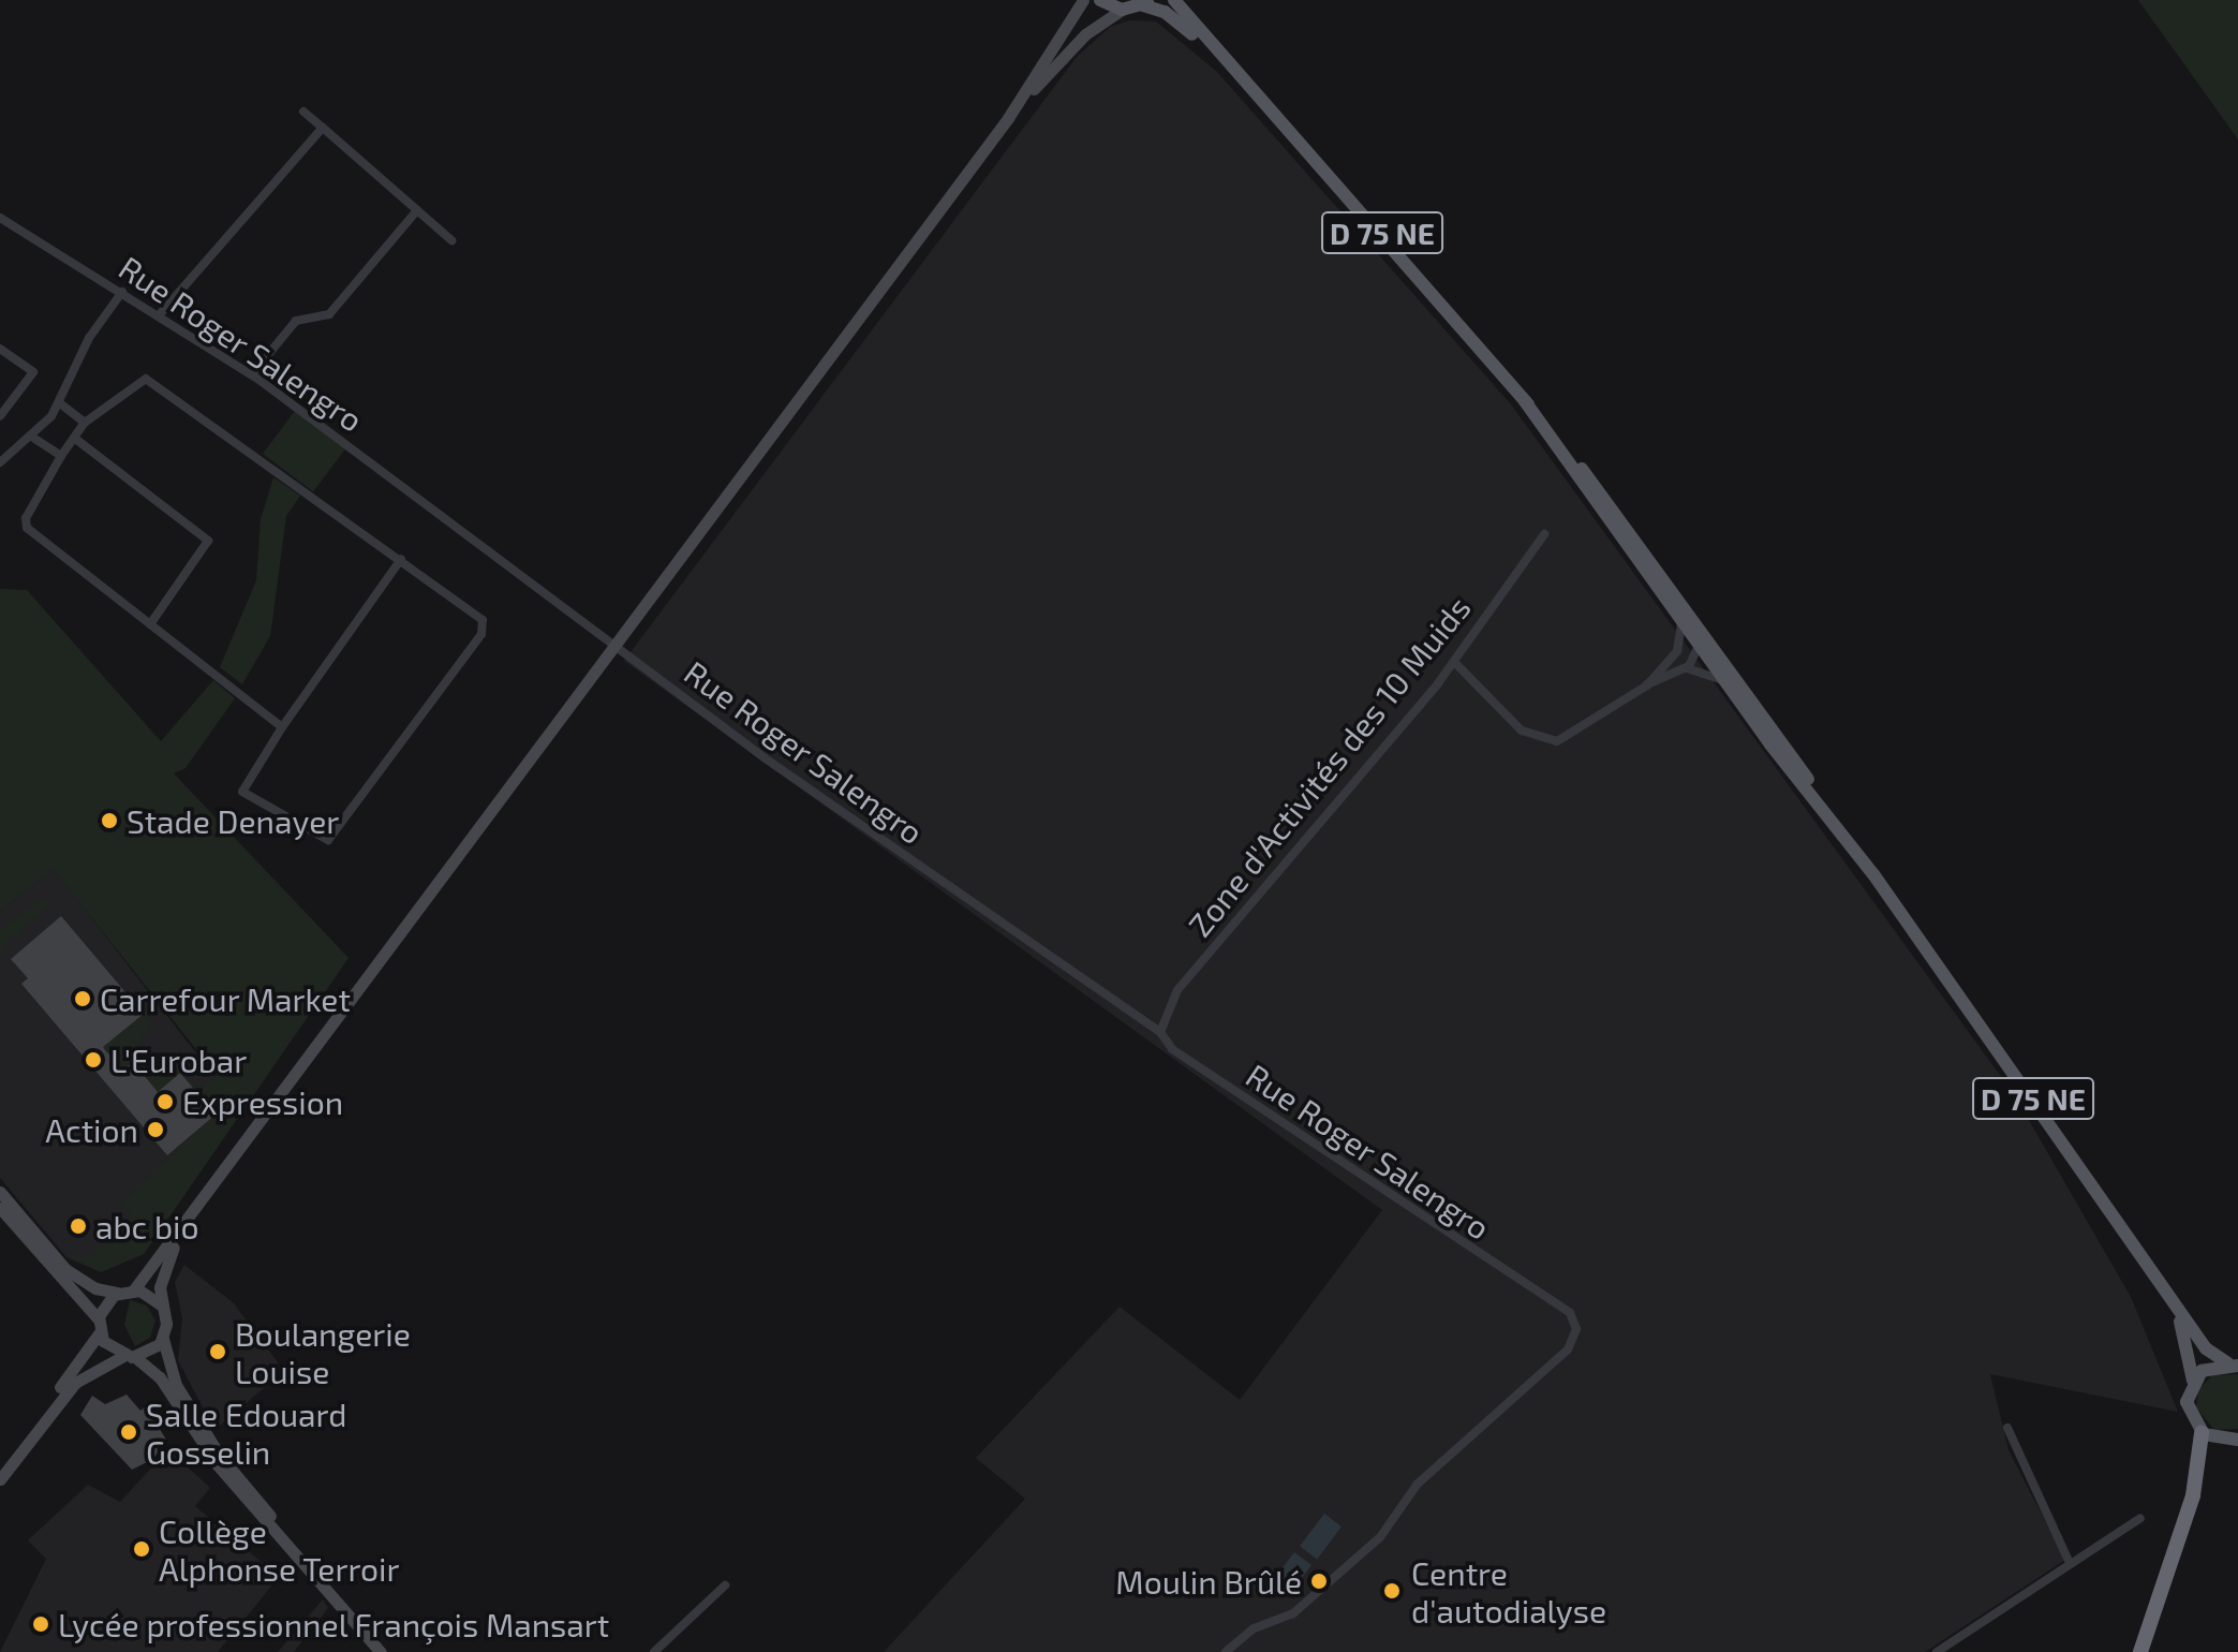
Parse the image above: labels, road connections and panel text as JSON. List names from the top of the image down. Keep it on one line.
{"streets":{"main road":["D 75 NE"],"street":["Rue Roger Salengro","Zone d'Activités des 10 Muids"]},"crossings":[["Rue Roger Salengro","Zone d'Activités des 10 Muids"]],"places":["Stade Denayer","Carrefour Market","L'Eurobar","Expression","Action","abc bio","Boulangerie Louise","Salle Edouard Gosselin","Collège Alphonse Terroir","Moulin Brûlé","Centre d'autodialyse","Lycée professionnel François Mansart"]}
